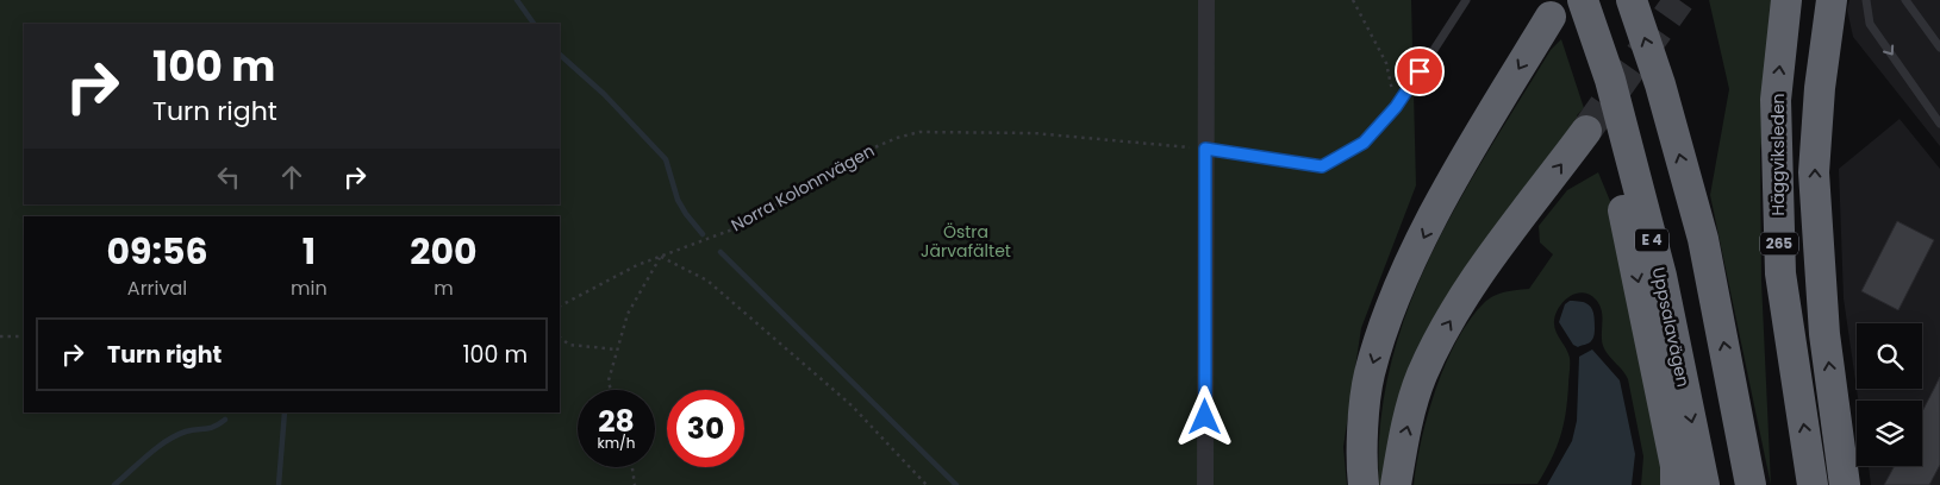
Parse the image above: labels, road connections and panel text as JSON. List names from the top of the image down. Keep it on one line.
{"streets":{"highway":["Häggviksleden","E 4","265","Uppsalavägen"],"path":["Norra Kolonnvägen"]},"parks":["Östra Järvafältet"],"page":{"turn":["100 m","Turn right"],"eta":["09:56","Arrival","1","min","200","m"],"list":[{"name":"Turn right","value":"100 m"}],"speed":"28 km/h","limit":"30"}}
